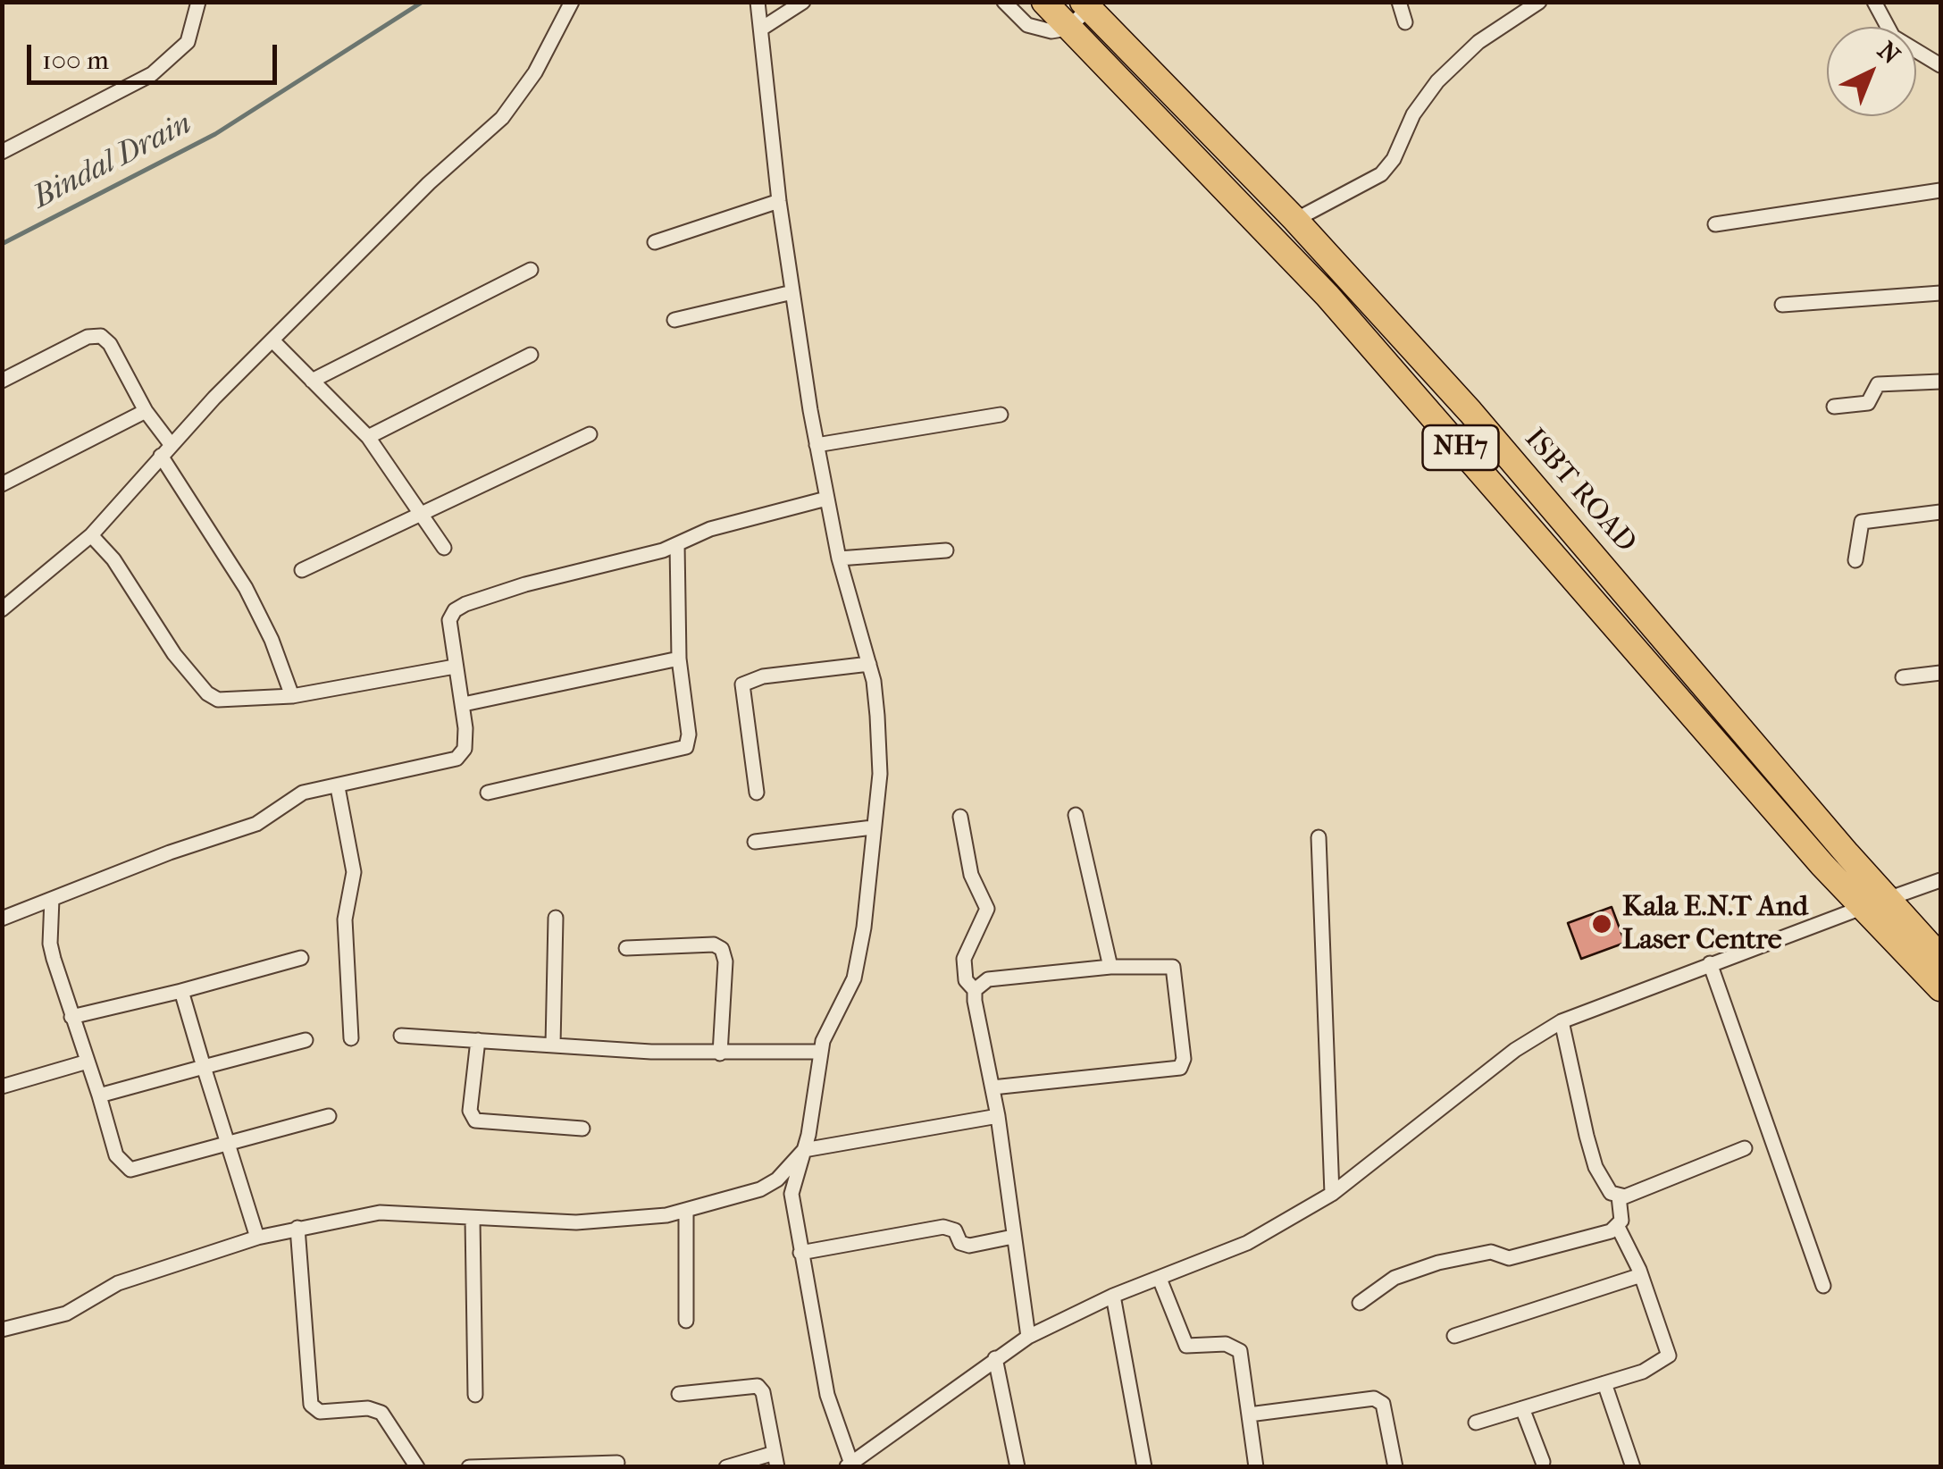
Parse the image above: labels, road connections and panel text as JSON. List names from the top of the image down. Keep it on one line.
{"streets":{"highway":["NH7","ISBT ROAD"]},"crossings":[["NH7","ISBT ROAD"]],"water":["Bindal Drain"],"places":["Kala E.N.T And Laser Centre"],"scale_bar":"100 m","north":"top right"}
